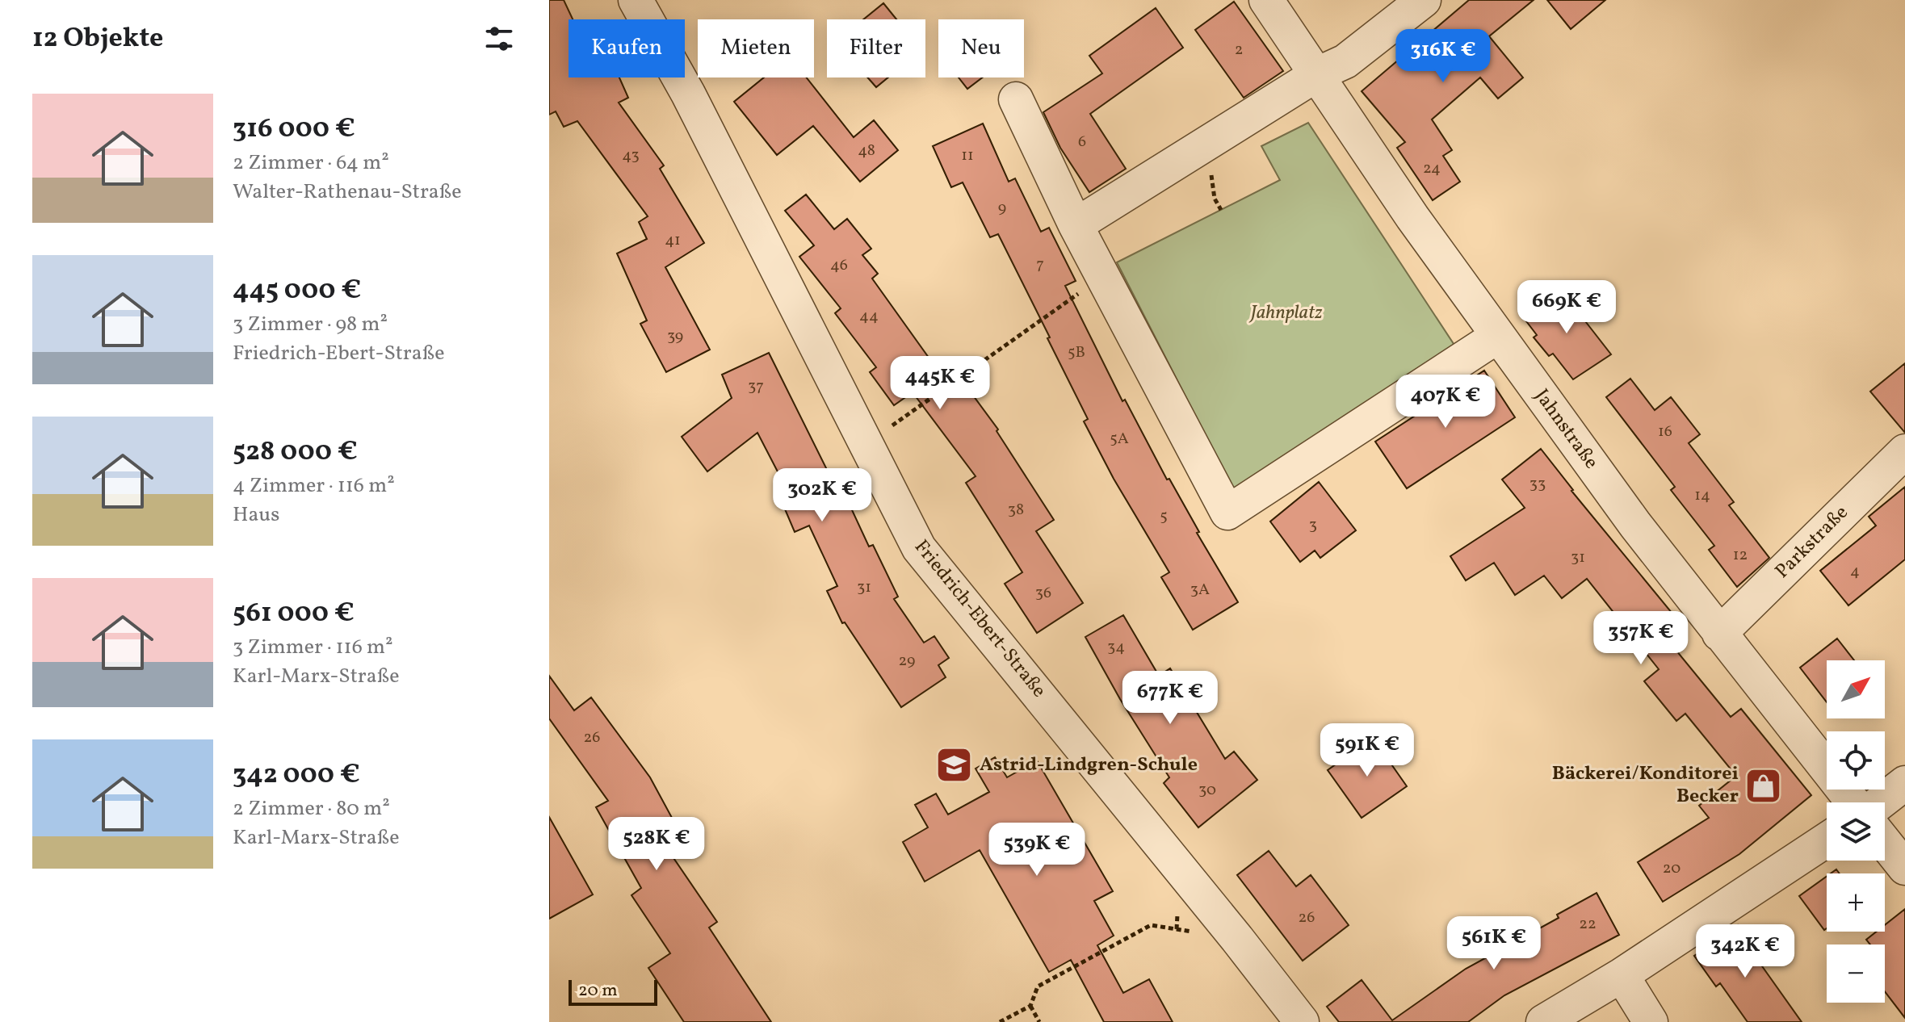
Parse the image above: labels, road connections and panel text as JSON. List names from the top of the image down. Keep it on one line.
{"streets":{"street":["Jahnstraße","Parkstraße","Friedrich-Ebert-Straße"]},"crossings":[["Jahnstraße","Parkstraße"]],"parks":["Jahnplatz"],"places":{"school or university":["Astrid-Lindgren-Schule"],"shop":["Bäckerei/Konditorei Becker"]},"house_numbers":["2","6","48","43","11","24","9","41","7","46","44","39","5B","37","16","5A","33","14","38","5","3","12","31","4","31","3A","36","34","29","26","30","20","26","22"],"scale_bar":"20 m","north":"top right","page":{"heading":"12 Objekte","chip":["Kaufen","Mieten","Filter","Neu"],"price":["316K €","669K €","445K €","407K €","302K €","357K €","677K €","591K €","528K €","539K €","561K €","342K €"],"list":[{"name":"316 000 €","note":"2 Zimmer · 64 m² · Walter-Rathenau-Straße"},{"name":"445 000 €","note":"3 Zimmer · 98 m² · Friedrich-Ebert-Straße"},{"name":"528 000 €","note":"4 Zimmer · 116 m² · Haus"},{"name":"561 000 €","note":"3 Zimmer · 116 m² · Karl-Marx-Straße"},{"name":"342 000 €","note":"2 Zimmer · 80 m² · Karl-Marx-Straße"}],"map_buttons":["+","−"],"scale":"20 m"}}
